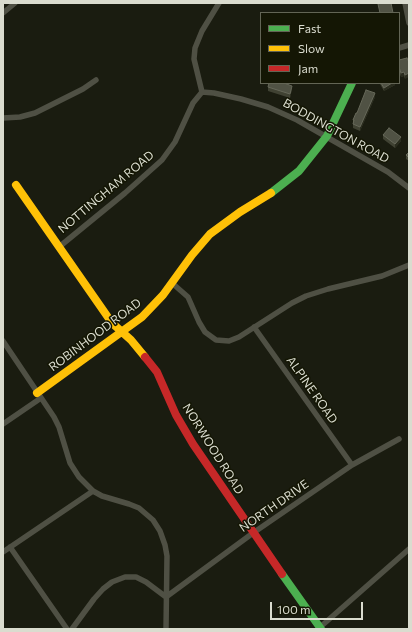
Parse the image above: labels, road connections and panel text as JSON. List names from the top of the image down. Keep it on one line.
{"streets":{"street":["BODDINGTON ROAD","NOTTINGHAM ROAD","ROBINHOOD ROAD","ALPINE ROAD","NORWOOD ROAD","NORTH DRIVE"]},"crossings":[["BODDINGTON ROAD","NOTTINGHAM ROAD"],["BODDINGTON ROAD","ROBINHOOD ROAD"],["NOTTINGHAM ROAD","NORWOOD ROAD"],["ROBINHOOD ROAD","NORWOOD ROAD"],["ALPINE ROAD","NORTH DRIVE"],["NORWOOD ROAD","NORTH DRIVE"]],"legend":["Fast","Slow","Jam"],"scale_bar":"100 m"}
